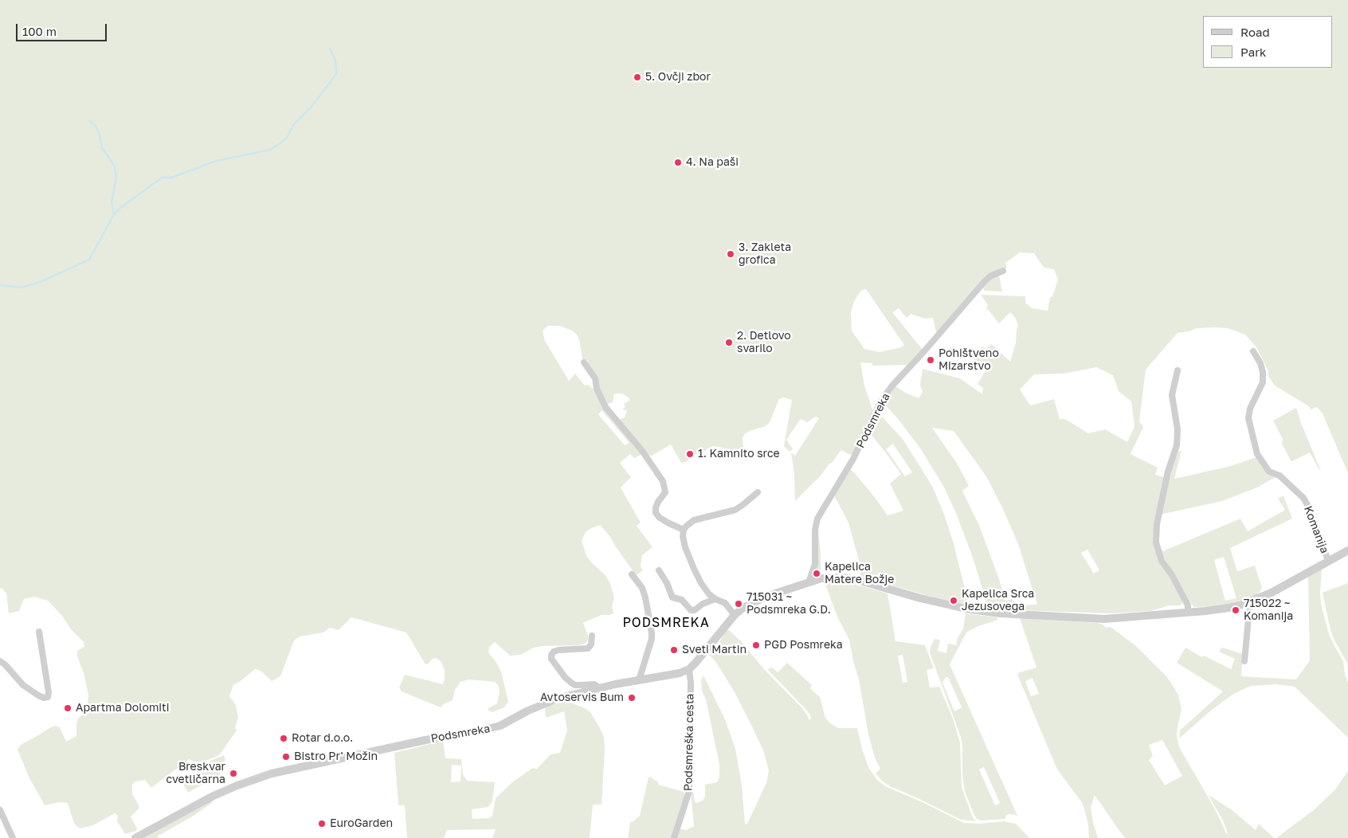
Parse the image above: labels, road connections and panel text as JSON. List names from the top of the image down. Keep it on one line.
{"streets":{"street":["Podsmreka","Komanija","Podsmreška cesta"]},"crossings":[["Podsmreka","Komanija"],["Podsmreka","Podsmreška cesta"]],"districts":["PODSMREKA"],"places":["5. Ovčji zbor","4. Na paši","3. Zakleta grofica","2. Detlovo svarilo","Pohištveno Mizarstvo","1. Kamnito srce","Kapelica Matere Božje","Kapelica Srca Jezusovega","715031 ~ Podsmreka G.D.","715022 ~ Komanija","PGD Posmreka","Sveti Martin","Avtoservis Bum","Apartma Dolomiti","Rotar d.o.o.","Bistro Pr' Možin","Breskvar cvetličarna","EuroGarden"],"legend":["Road","Park"],"scale_bar":"100 m"}
